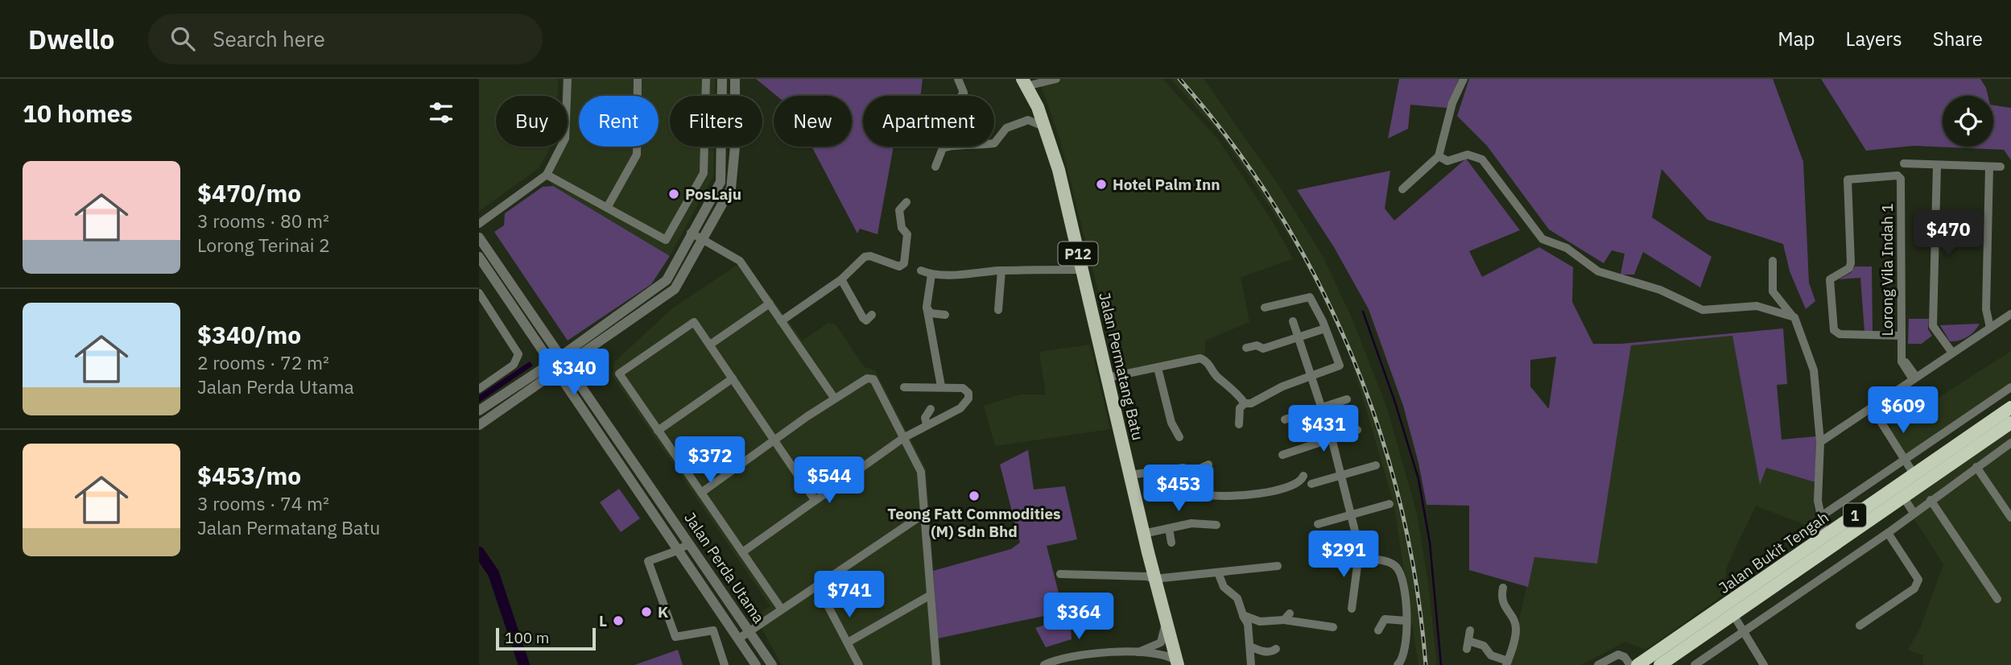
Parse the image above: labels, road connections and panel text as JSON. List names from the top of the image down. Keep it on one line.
{"streets":{"highway":["1","Jalan Bukit Tengah"],"main road":["P12","Jalan Permatang Batu"],"street":["Lorong Vila Indah 1","Jalan Perda Utama"]},"places":["Hotel Palm Inn","PosLaju","Teong Fatt Commodities (M) Sdn Bhd","K","L"],"scale_bar":"100 m","page":{"header":"Dwello","search":"Search here","nav":["Map","Layers","Share"],"heading":"10 homes","chip":["Buy","Rent","Filters","New","Apartment"],"list":[{"name":"$470/mo","note":"3 rooms · 80 m² · Lorong Terinai 2"},{"name":"$340/mo","note":"2 rooms · 72 m² · Jalan Perda Utama"},{"name":"$453/mo","note":"3 rooms · 74 m² · Jalan Permatang Batu"}],"price":["$470","$340","$609","$431","$372","$544","$453","$291","$741","$364"],"scale":"100 m"}}
